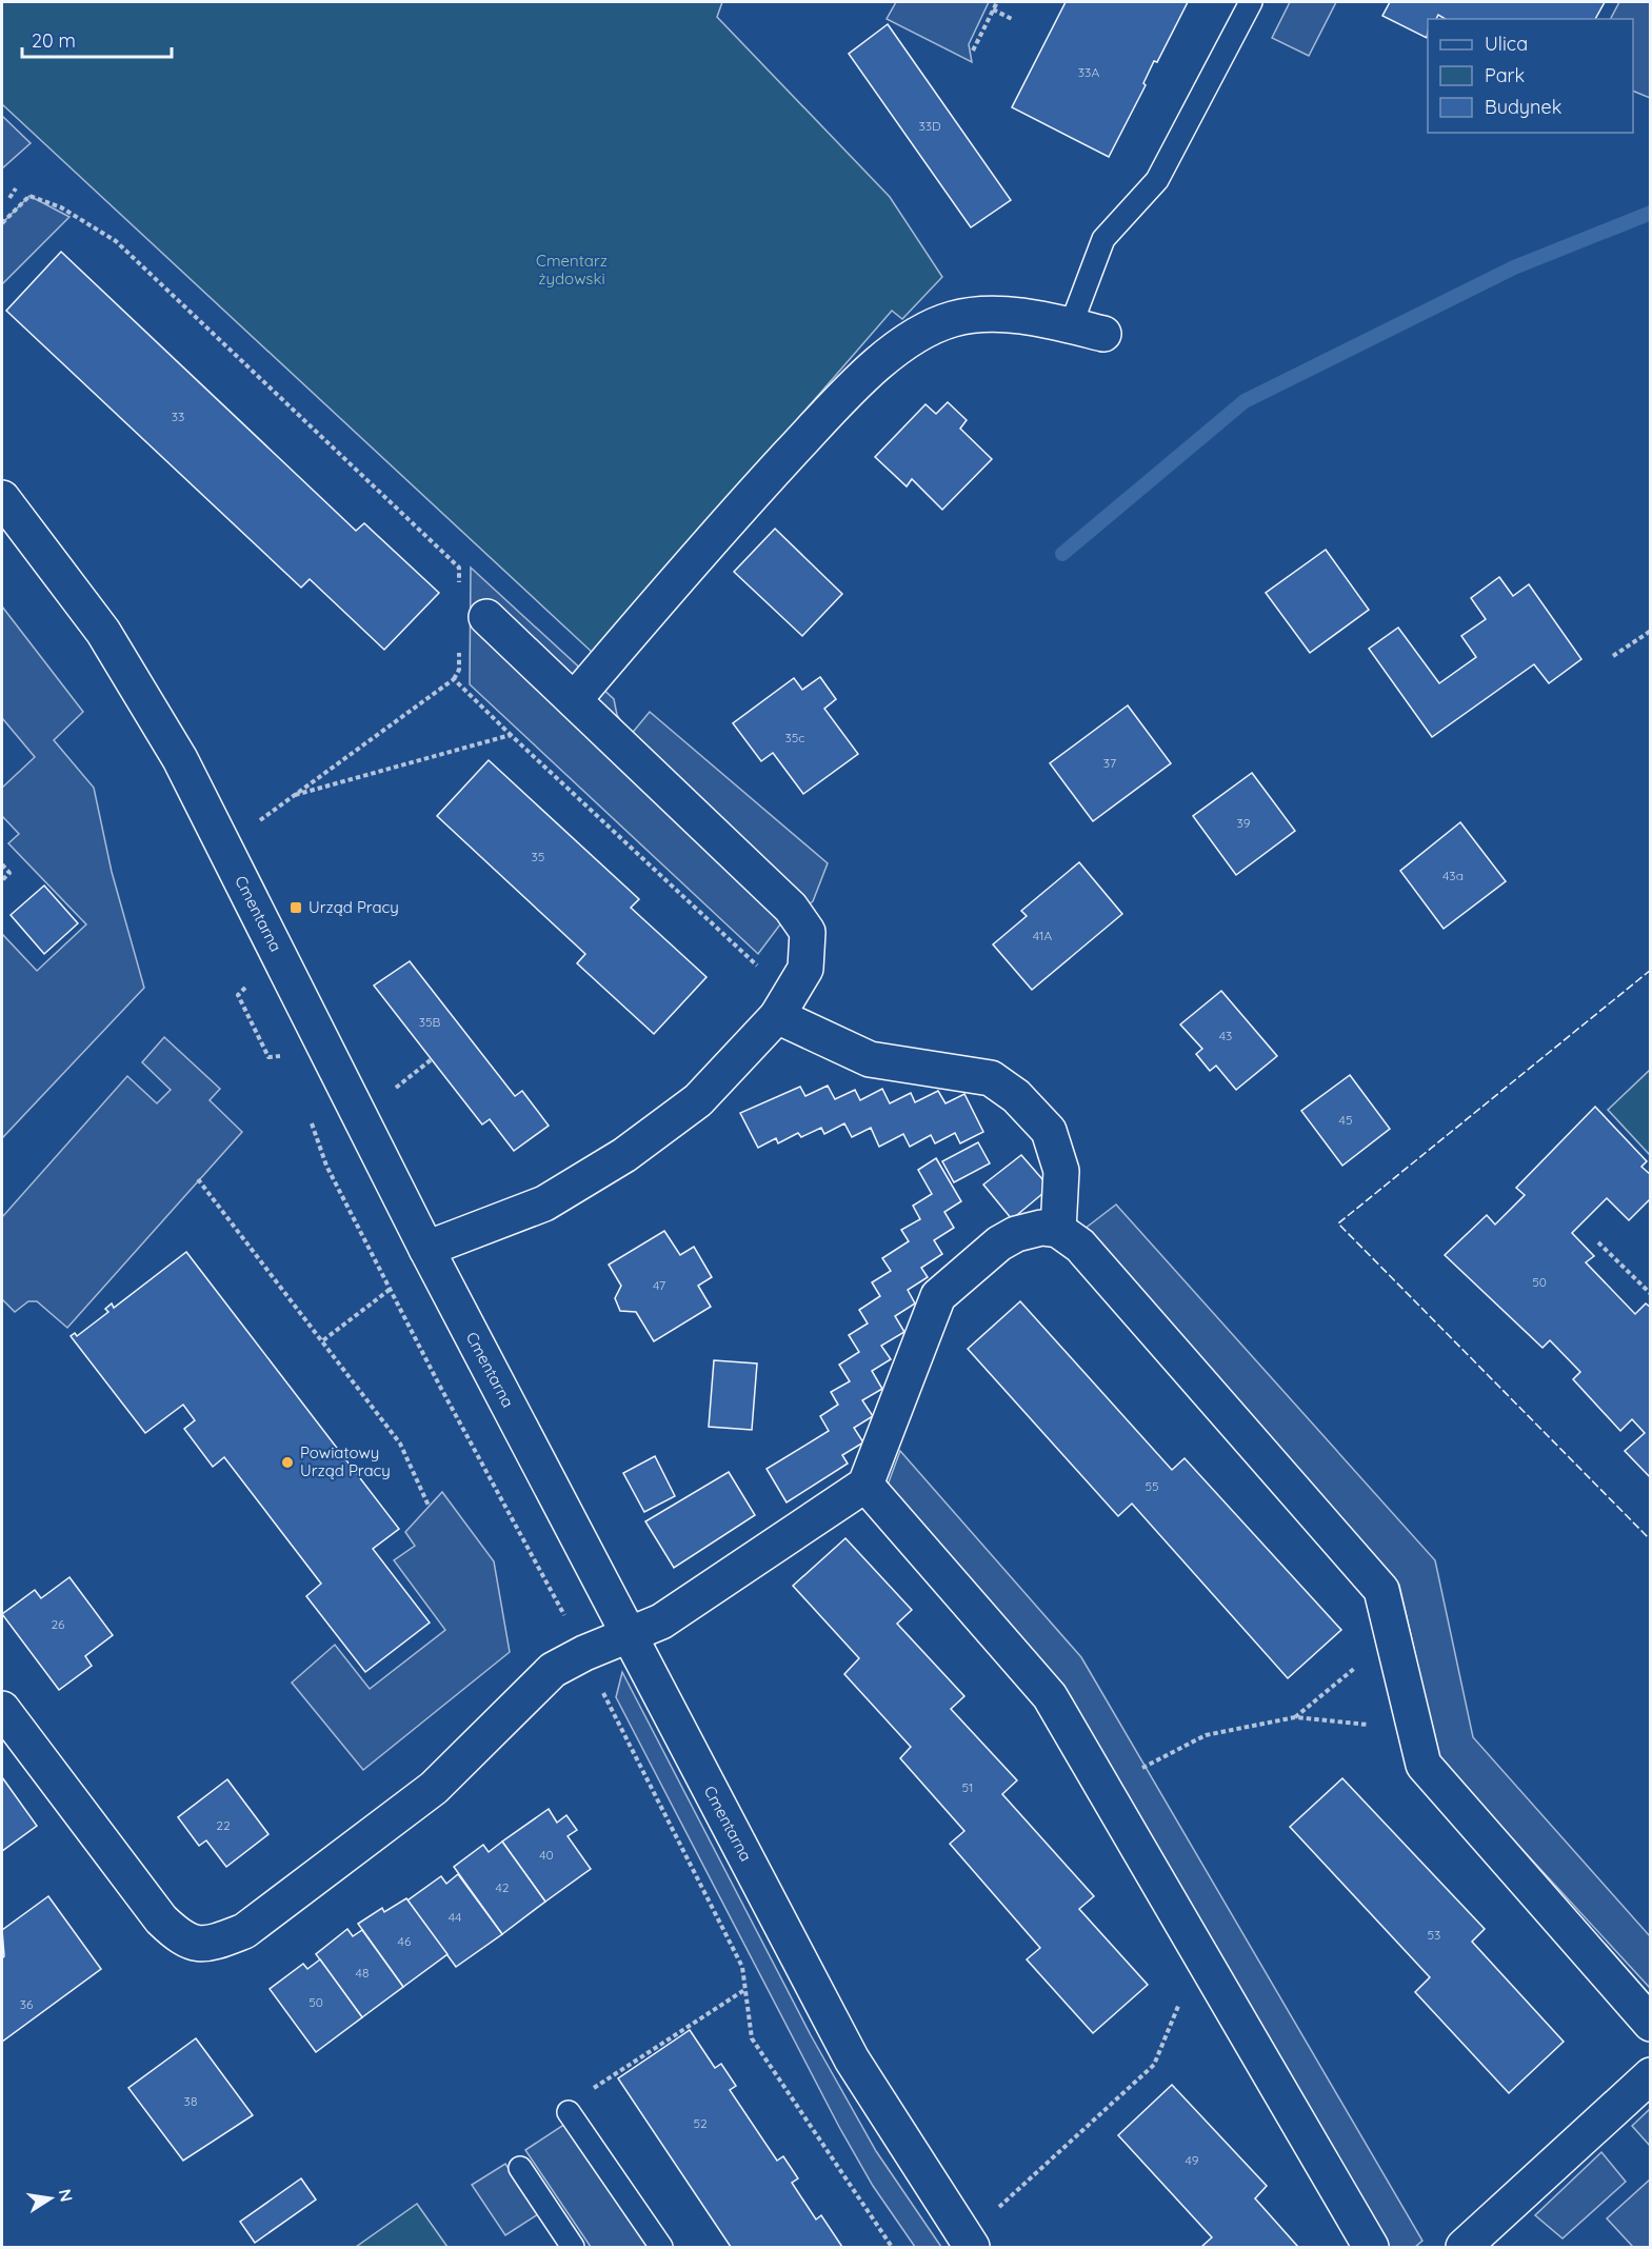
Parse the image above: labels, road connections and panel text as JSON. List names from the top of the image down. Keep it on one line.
{"streets":{"street":["Cmentarna"]},"parks":["Cmentarz żydowski"],"places":{"transit":["Urząd Pracy"],"other":["Powiatowy Urząd Pracy"]},"house_numbers":["33A","33D","33","35c","37","39","35","43a","41A","35B","43","45","50","47","55","26","51","22","40","42","44","53","46","48","50","36","38","52","49"],"legend":["Ulica","Park","Budynek"],"scale_bar":"20 m","north":"right"}
